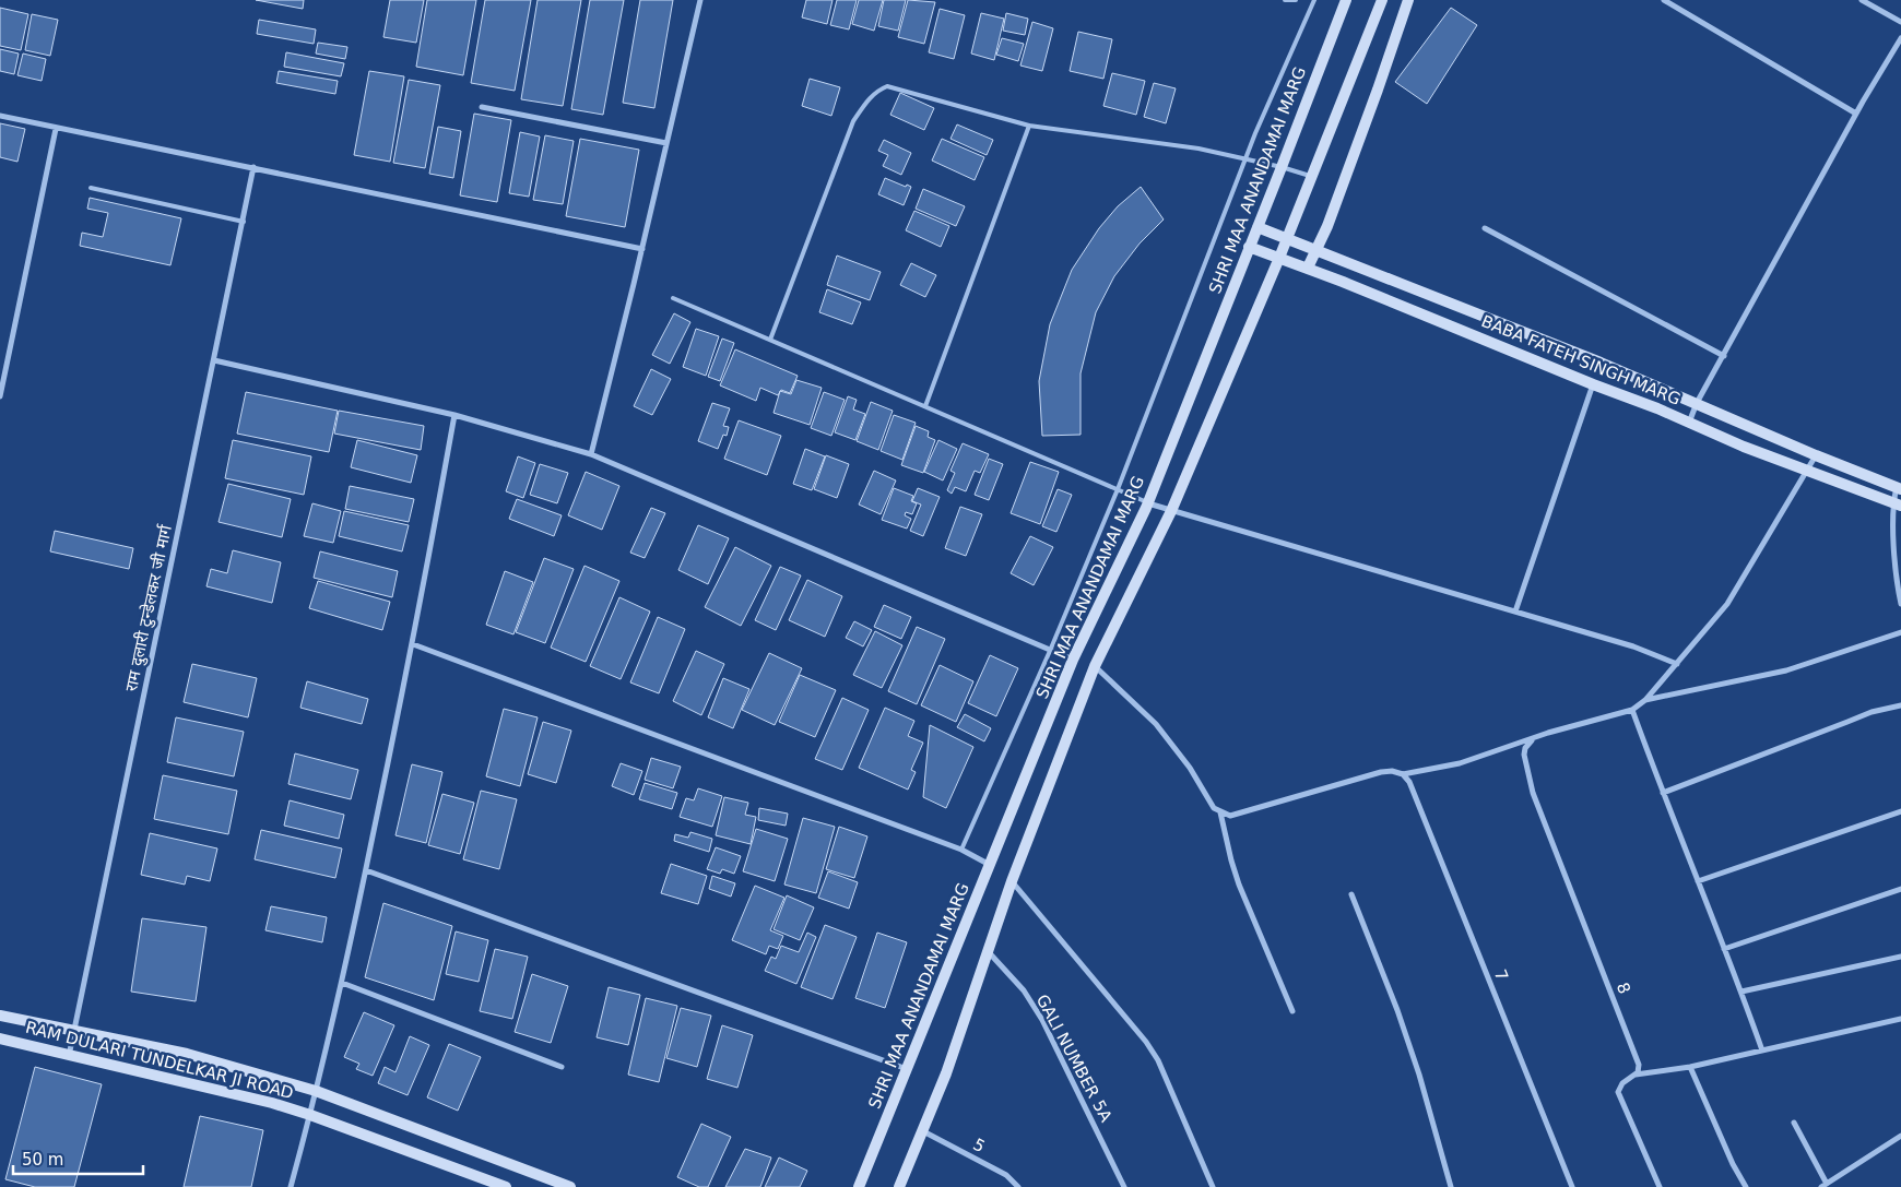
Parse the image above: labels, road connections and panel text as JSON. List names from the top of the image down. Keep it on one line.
{"streets":{"street":["SHRI MAA ANANDAMAI MARG","BABA FATEH SINGH MARG","राम दुलारी टुन्डेलकर जी मार्ग","7","8","GALI NUMBER 5A","RAM DULARI TUNDELKAR JI ROAD","5"]},"crossings":[["SHRI MAA ANANDAMAI MARG","BABA FATEH SINGH MARG"],["राम दुलारी टुन्डेलकर जी मार्ग","RAM DULARI TUNDELKAR JI ROAD"]],"scale_bar":"50 m"}
